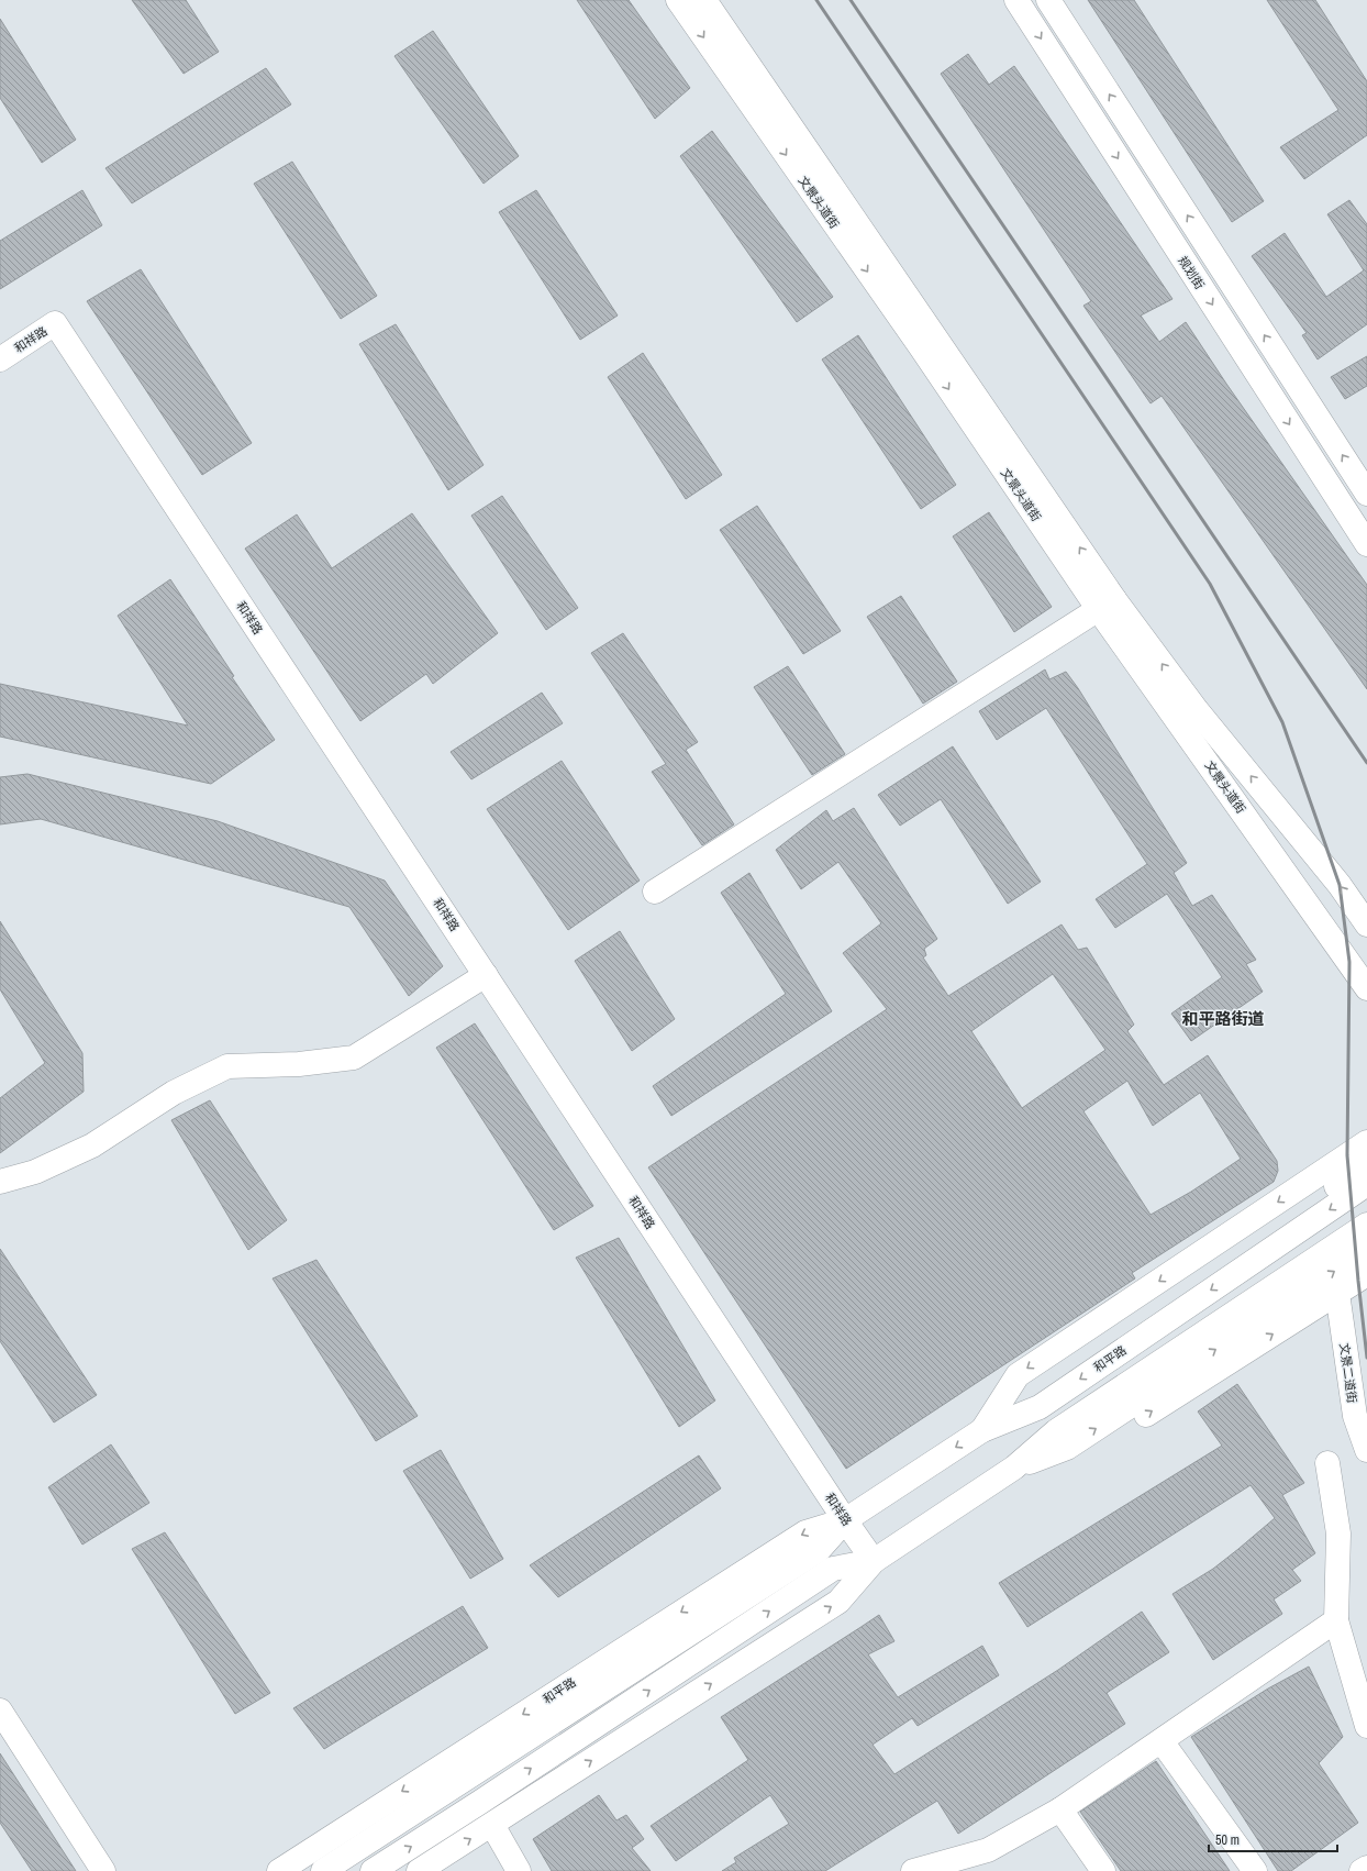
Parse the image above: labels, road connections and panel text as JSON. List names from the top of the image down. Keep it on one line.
{"streets":{"main road":["文景头道街","规划街","和祥路","和平路","文景二道街"]},"crossings":[["和祥路","和平路"]],"districts":["和平路街道"],"scale_bar":"50 m"}
